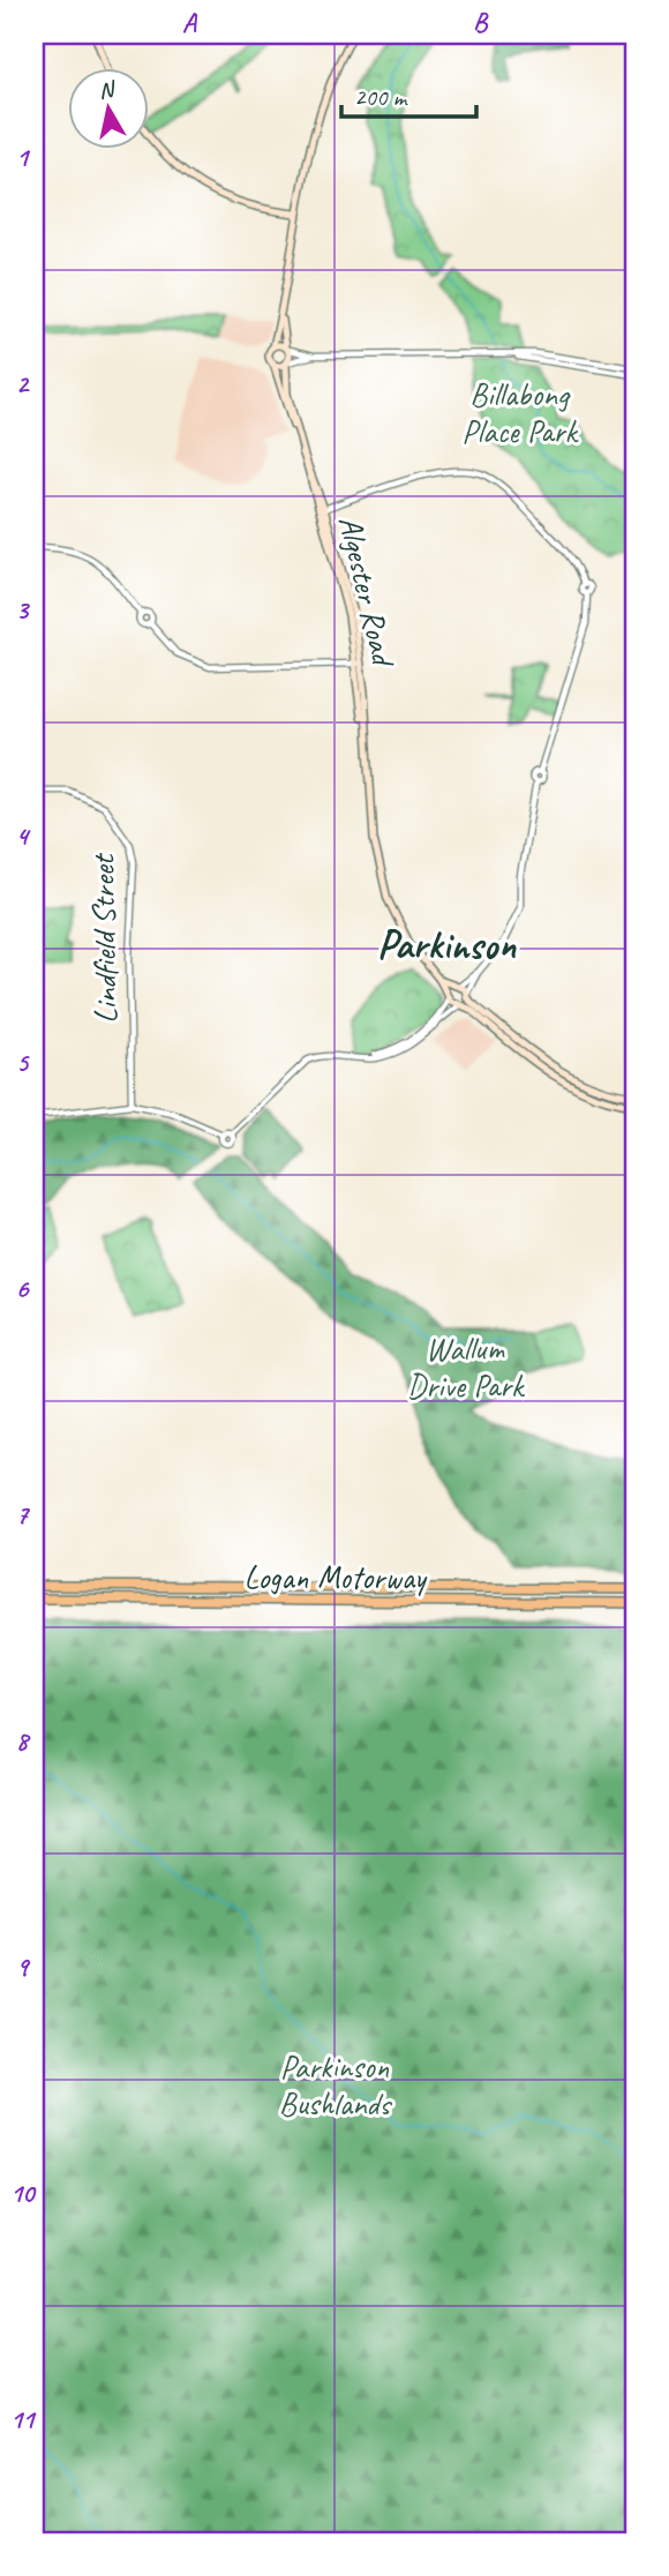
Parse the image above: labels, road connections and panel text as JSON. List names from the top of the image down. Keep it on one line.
{"streets":{"highway":["Logan Motorway"],"main road":["Algester Road"],"street":["Lindfield Street"]},"districts":["Parkinson"],"parks":["Billabong Place Park","Wallum Drive Park","Parkinson Bushlands"],"scale_bar":"200 m","north":"top","grid":{"columns":["A","B"],"rows":["1","2","3","4","5","6","7","8","9","10","11"]}}
